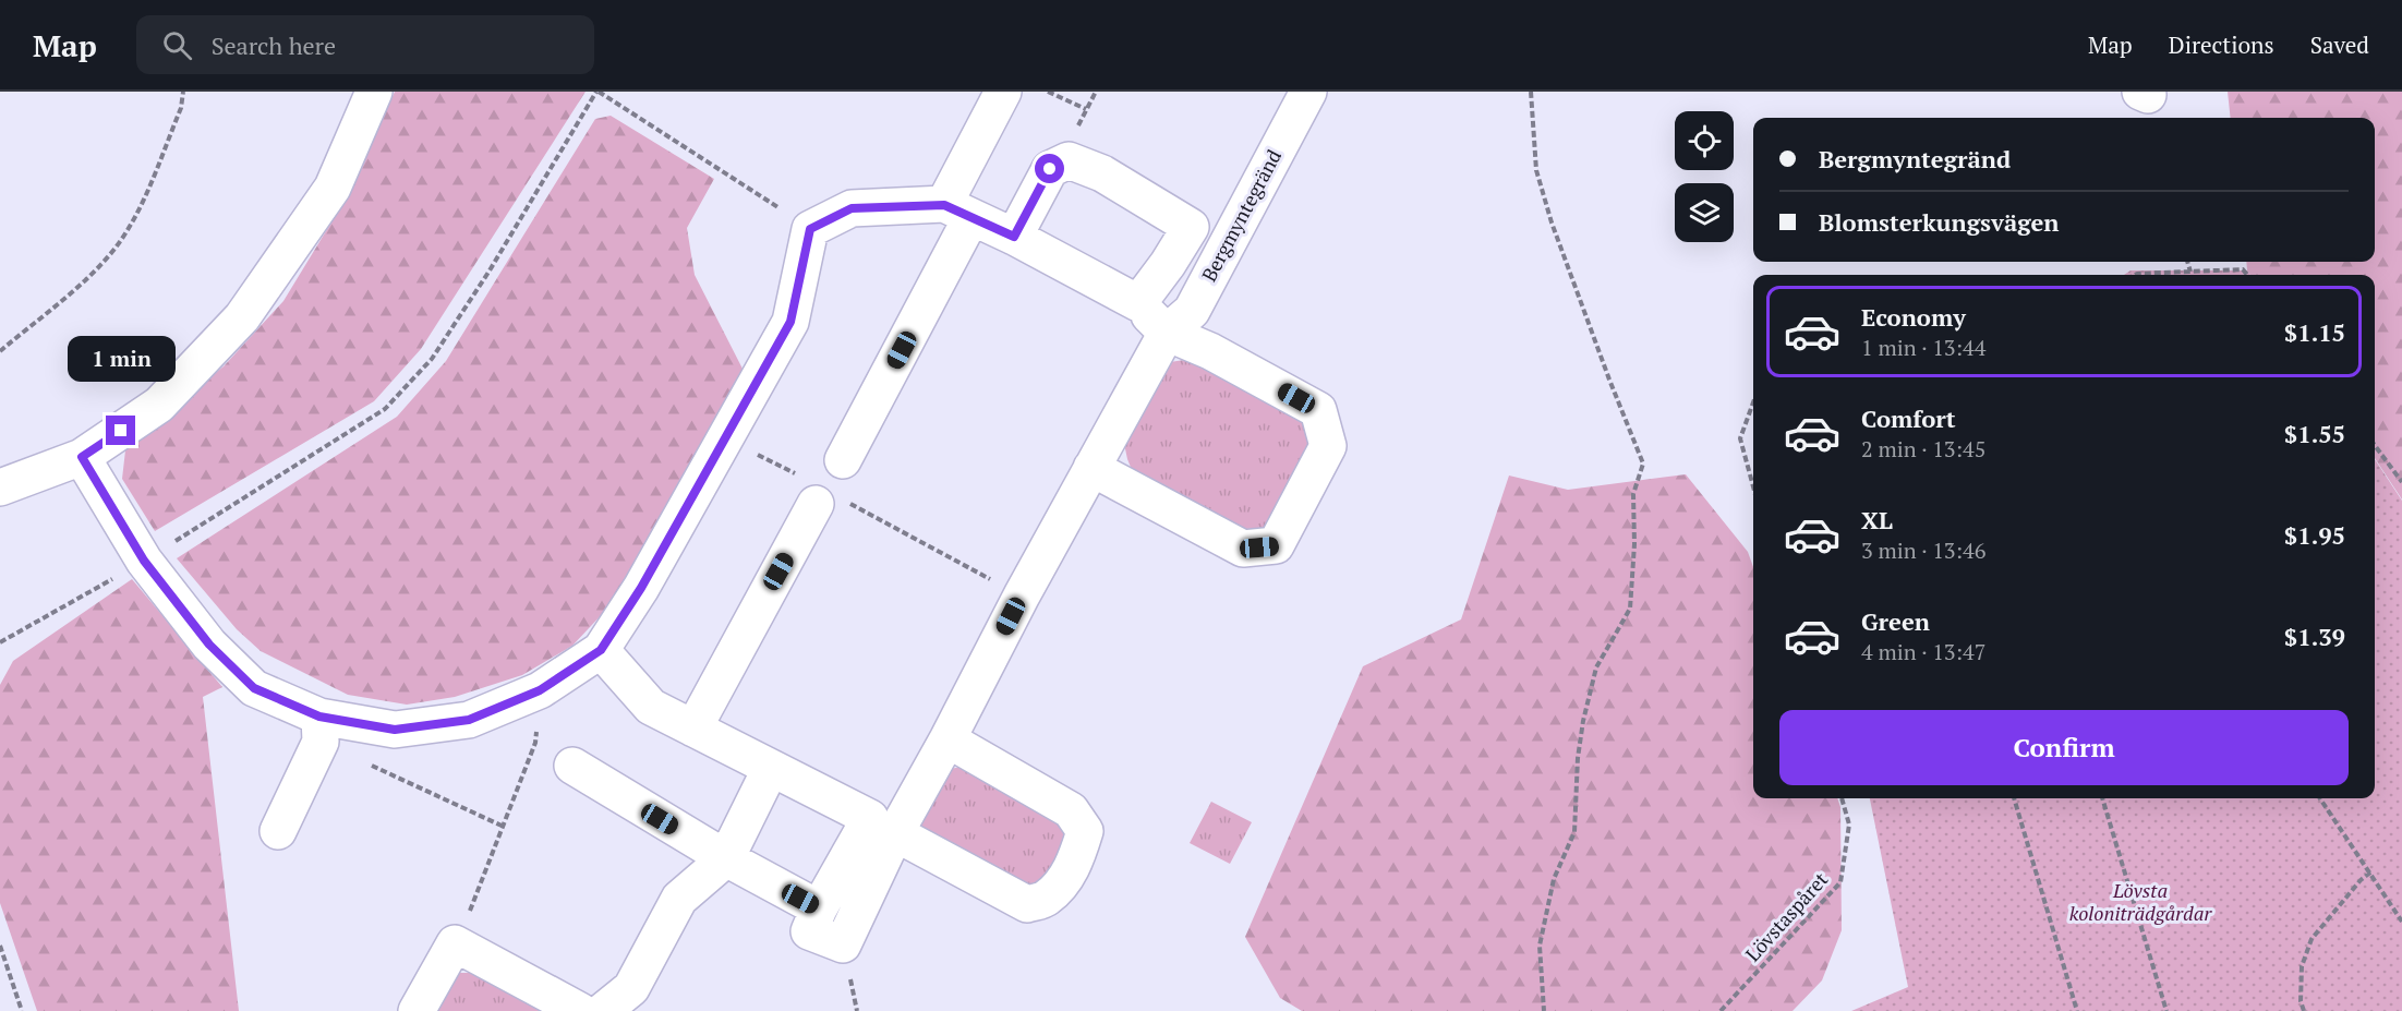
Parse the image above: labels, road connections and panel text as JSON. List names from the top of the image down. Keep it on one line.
{"streets":{"street":["Bergmyntegränd"],"path":["Lövstaspåret"]},"parks":["Lövsta koloniträdgårdar"],"page":{"header":"Map","search":"Search here","nav":["Map","Directions","Saved"],"banner":["Bergmyntegränd","Blomsterkungsvägen"],"list":[{"name":"Economy","note":"1 min · 13:44","value":"$1.15"},{"name":"Comfort","note":"2 min · 13:45","value":"$1.55"},{"name":"XL","note":"3 min · 13:46","value":"$1.95"},{"name":"Green","note":"4 min · 13:47","value":"$1.39"}],"bubble":"1 min","buttons":"Confirm"}}
